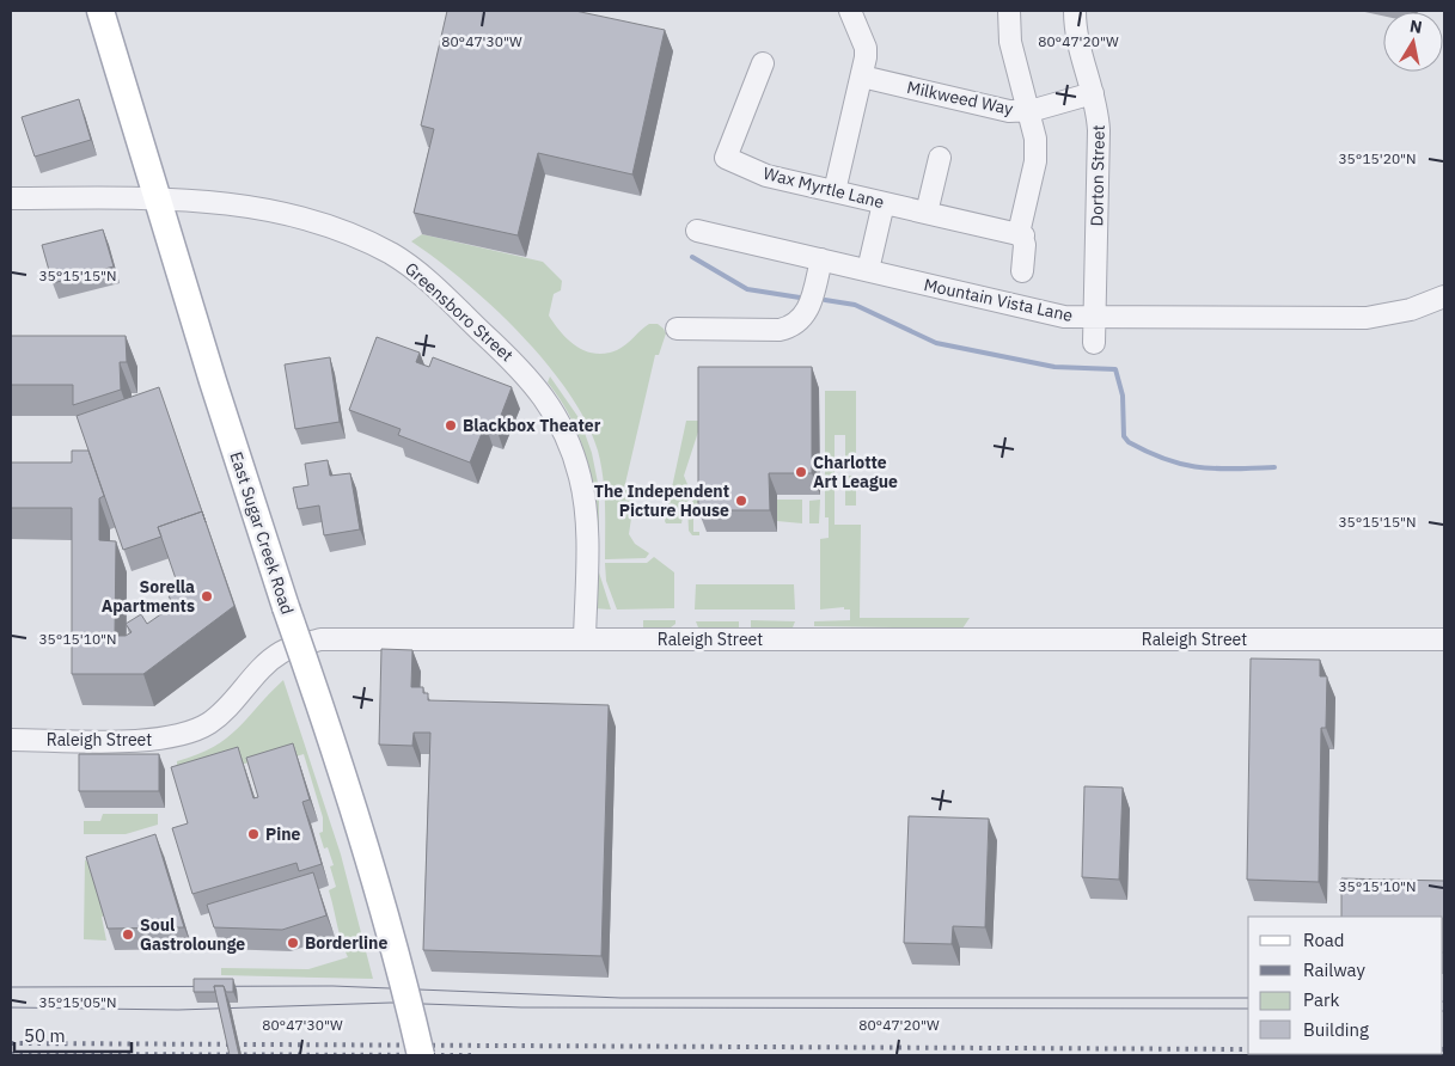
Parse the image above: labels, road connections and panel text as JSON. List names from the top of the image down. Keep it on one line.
{"streets":{"main road":["East Sugar Creek Road"],"street":["Milkweed Way","Dorton Street","Wax Myrtle Lane","Mountain Vista Lane","Greensboro Street","Raleigh Street"]},"crossings":[["Milkweed Way","Dorton Street"],["Dorton Street","Mountain Vista Lane"],["Greensboro Street","East Sugar Creek Road"],["Greensboro Street","Raleigh Street"]],"places":["Blackbox Theater","Charlotte Art League","The Independent Picture House","Sorella Apartments","Pine","Soul Gastrolounge","Borderline"],"legend":["Road","Railway","Park","Building"],"scale_bar":"50 m","north":"top","coordinates":["80°47'30\"W","80°47'20\"W","35°15'20\"N","35°15'15\"N","35°15'10\"N","35°15'05\"N"]}
